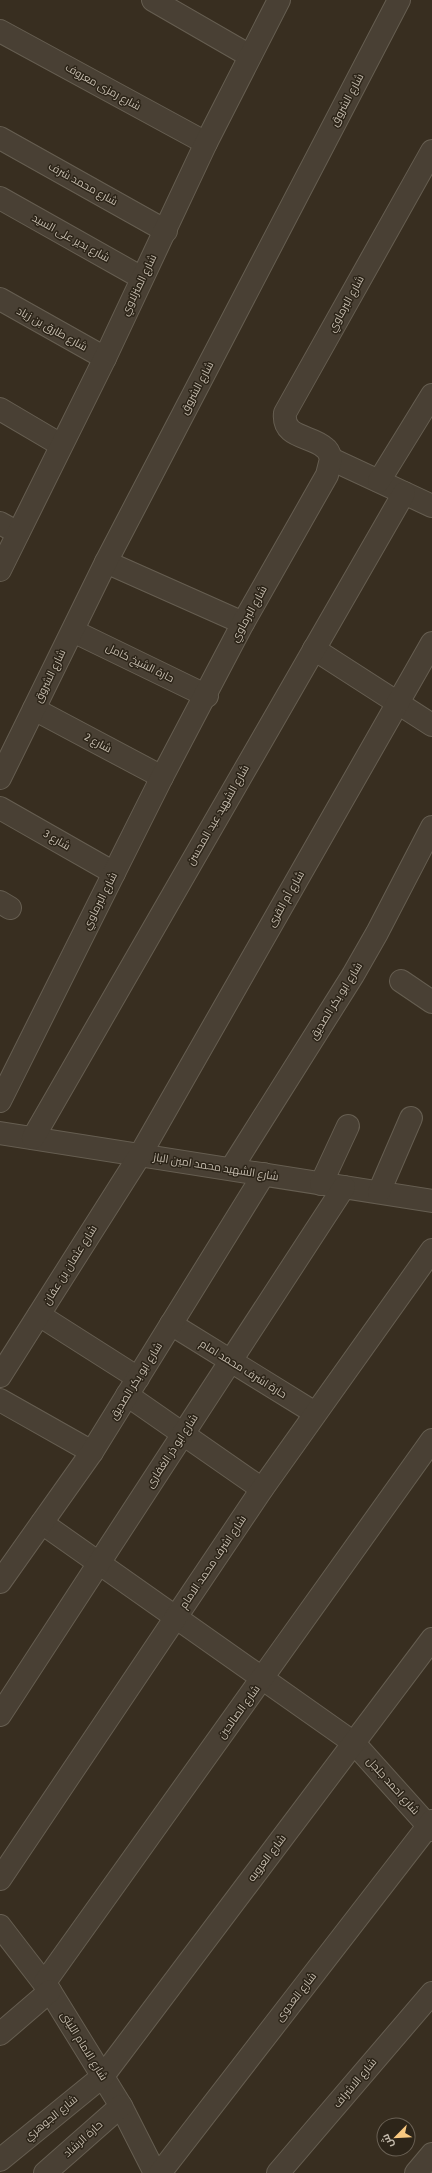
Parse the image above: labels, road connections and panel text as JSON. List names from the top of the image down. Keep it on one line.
{"streets":{"street":["شارع رمزى معروف","شارع الشروق","شارع محمد شرف","شارع بدير على السيد","شارع المنزلاوي","شارع البرماوي","شارع طارق بن زياد","حارة الشيخ كامل","شارع 2","شارع الشهيد عبد المحسن","شارع 3","شارع أم القرى","شارع ابو بكر الصديق","شارع الشهيد محمد امين الباز","شارع عثمان بن عفان","حارة اشرف محمد امام","شارع ابو ذر الغفارى","شارع اشرف محمد الامام","شارع الصالحين","شارع احمد جلجل","شارع العروبه","شارع العدوى","شارع الامام الليثى","شارع الاشراف","شارع الجوهري","حارة الرشاد"]},"crossings":[["شارع رمزى معروف","شارع المنزلاوي"],["شارع الشروق","حارة الشيخ كامل"],["شارع الشروق","شارع 2"],["شارع محمد شرف","شارع المنزلاوي"],["شارع بدير على السيد","شارع المنزلاوي"],["شارع المنزلاوي","شارع طارق بن زياد"],["شارع البرماوي","حارة الشيخ كامل"],["شارع البرماوي","شارع 2"],["شارع البرماوي","شارع 3"],["شارع الشهيد عبد المحسن","شارع الشهيد محمد امين الباز"],["شارع أم القرى","شارع الشهيد محمد امين الباز"],["شارع أم القرى","شارع عثمان بن عفان"],["شارع ابو بكر الصديق","شارع الشهيد محمد امين الباز"],["شارع ابو بكر الصديق","حارة اشرف محمد امام"],["شارع ابو بكر الصديق","شارع احمد جلجل"],["شارع الشهيد محمد امين الباز","شارع عثمان بن عفان"],["شارع الشهيد محمد امين الباز","شارع ابو ذر الغفارى"],["حارة اشرف محمد امام","شارع ابو ذر الغفارى"],["حارة اشرف محمد امام","شارع اشرف محمد الامام"],["شارع ابو ذر الغفارى","شارع احمد جلجل"],["شارع اشرف محمد الامام","شارع احمد جلجل"],["شارع الصالحين","شارع احمد جلجل"],["شارع الصالحين","شارع الامام الليثى"],["شارع احمد جلجل","شارع العروبه"],["شارع احمد جلجل","شارع العدوى"],["شارع العروبه","شارع الامام الليثى"],["شارع العروبه","شارع الجوهري"],["شارع الامام الليثى","شارع الجوهري"],["شارع الامام الليثى","حارة الرشاد"]],"north":"bottom left"}
